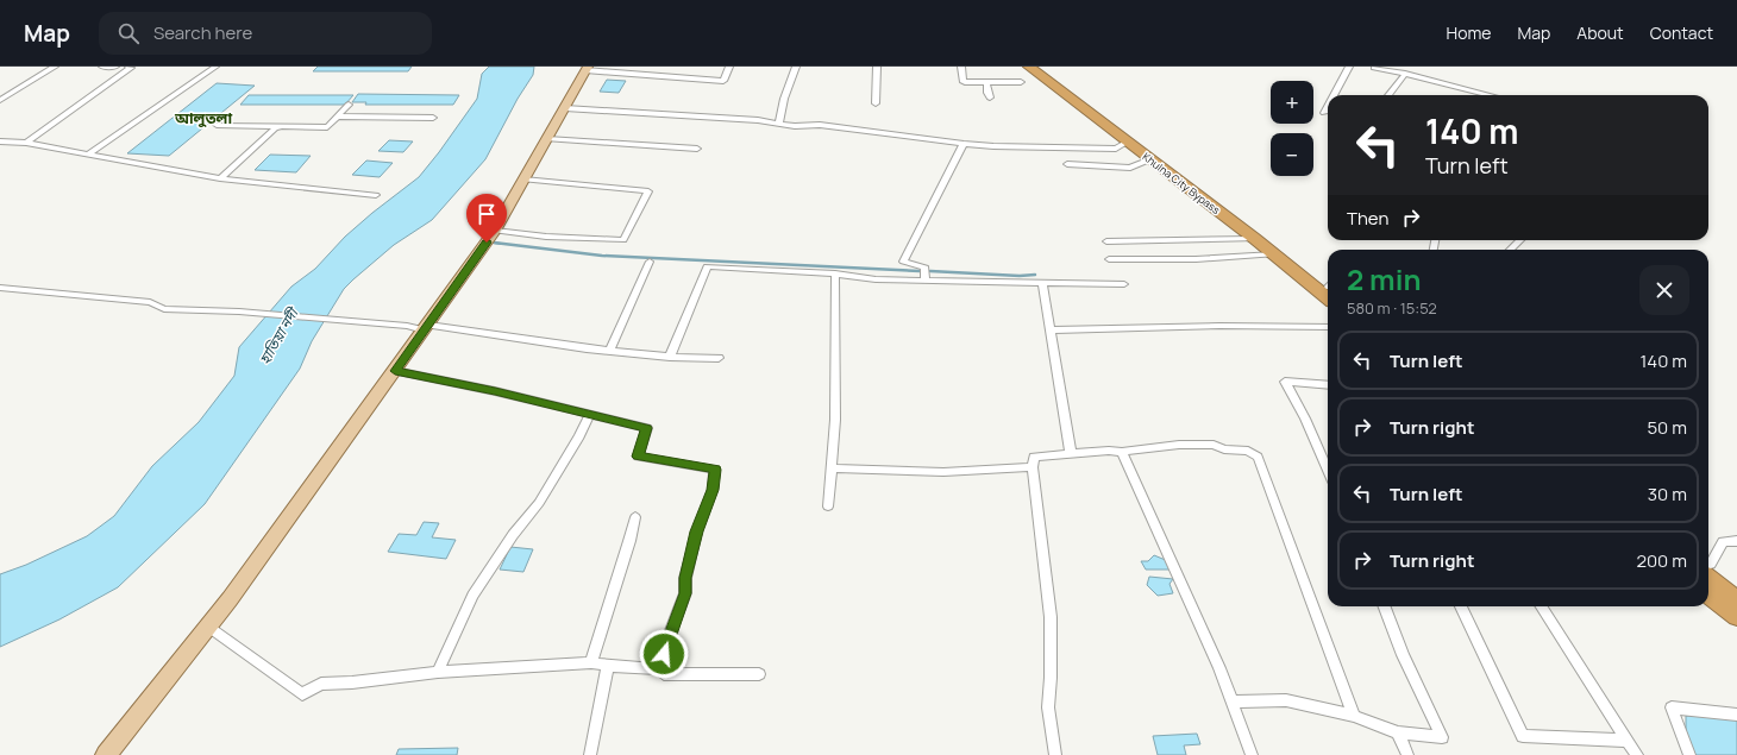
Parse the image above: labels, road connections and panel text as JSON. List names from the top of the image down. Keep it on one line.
{"streets":{"highway":["Khulna City Bypass"]},"districts":["আলুতলা"],"water":["হাতিয়া নদী"],"page":{"header":"Map","search":"Search here","nav":["Home","Map","About","Contact"],"map_buttons":["+","−"],"turn":["140 m","Turn left"],"then":"Then","heading":["2 min","580 m · 15:52"],"list":[{"name":"Turn left","value":"140 m"},{"name":"Turn right","value":"50 m"},{"name":"Turn left","value":"30 m"},{"name":"Turn right","value":"200 m"}]}}
